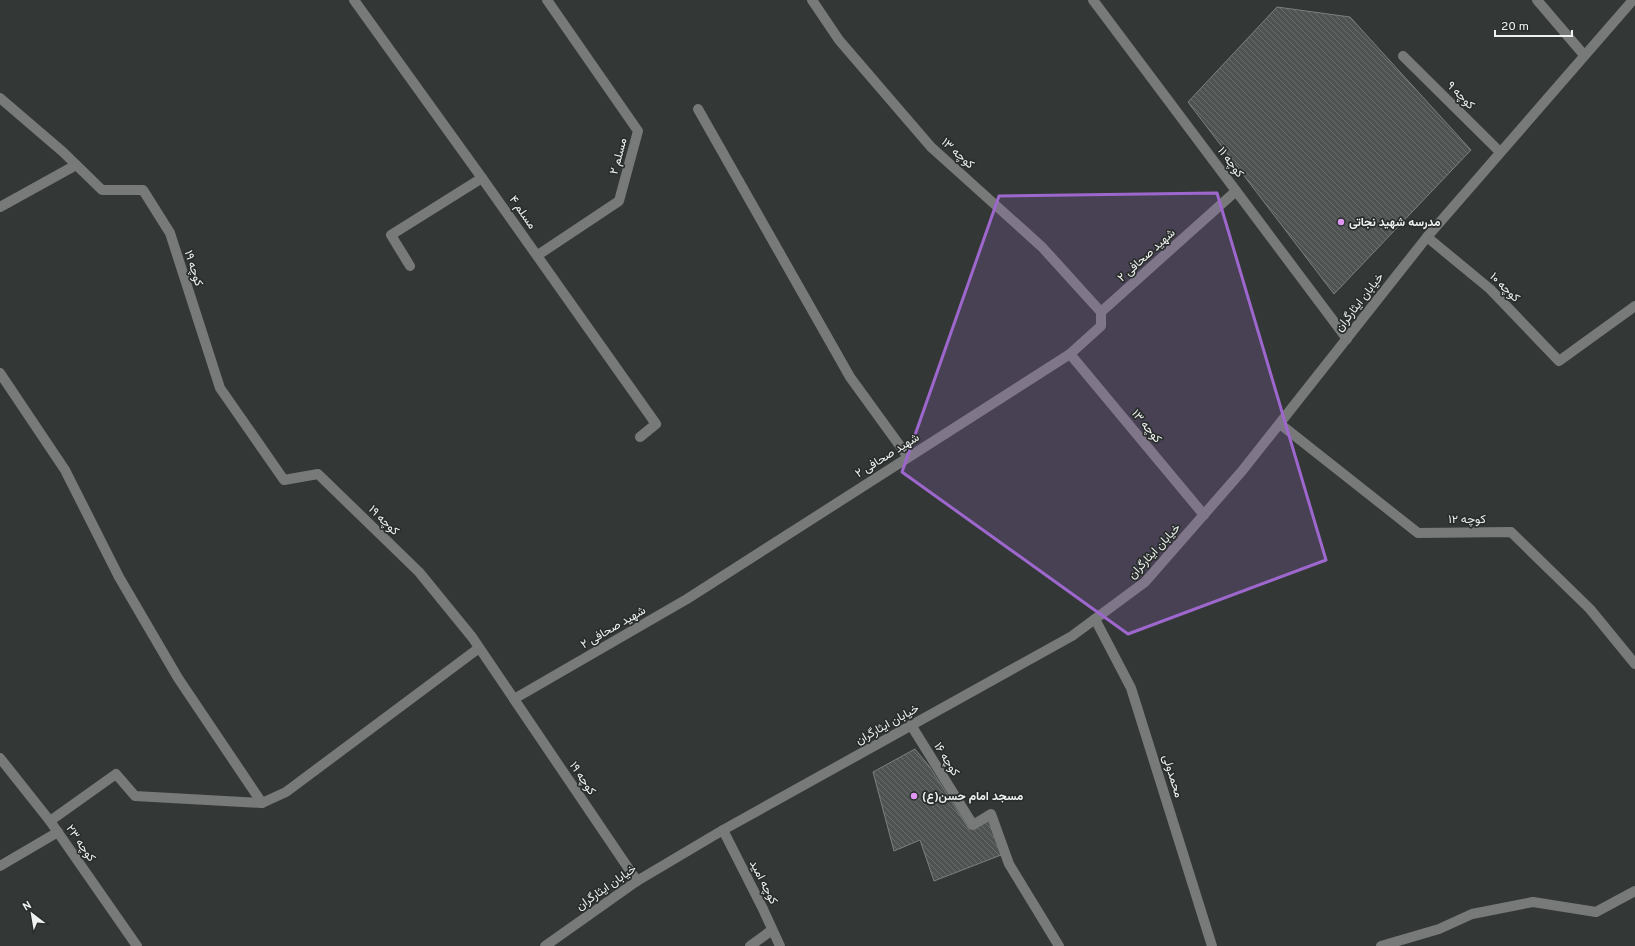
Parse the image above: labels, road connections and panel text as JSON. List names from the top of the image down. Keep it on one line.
{"streets":{"street":["کوچه ۹","کوچه ۱۳","مسلم ۲","کوچه ۱۱","مسلم ۴","شهید صحافی ۲","کوچه ۱۹","کوچه ۱۰","خیابان ایثارگران","کوچه ۱۲","کوچه ۱۶","محمدولی","کوچه ۲۳","کوچه امید"]},"crossings":[["کوچه ۹","خیابان ایثارگران"],["کوچه ۱۳","شهید صحافی ۲"],["کوچه ۱۳","خیابان ایثارگران"],["مسلم ۲","مسلم ۴"],["کوچه ۱۱","شهید صحافی ۲"],["کوچه ۱۱","خیابان ایثارگران"],["شهید صحافی ۲","کوچه ۱۹"],["کوچه ۱۹","خیابان ایثارگران"],["کوچه ۱۰","خیابان ایثارگران"],["خیابان ایثارگران","کوچه ۱۲"],["خیابان ایثارگران","کوچه ۱۶"],["خیابان ایثارگران","محمدولی"],["خیابان ایثارگران","کوچه امید"]],"places":["مدرسه شهید نجاتی","مسجد امام حسن(ع)"],"scale_bar":"20 m","north":"top left"}
